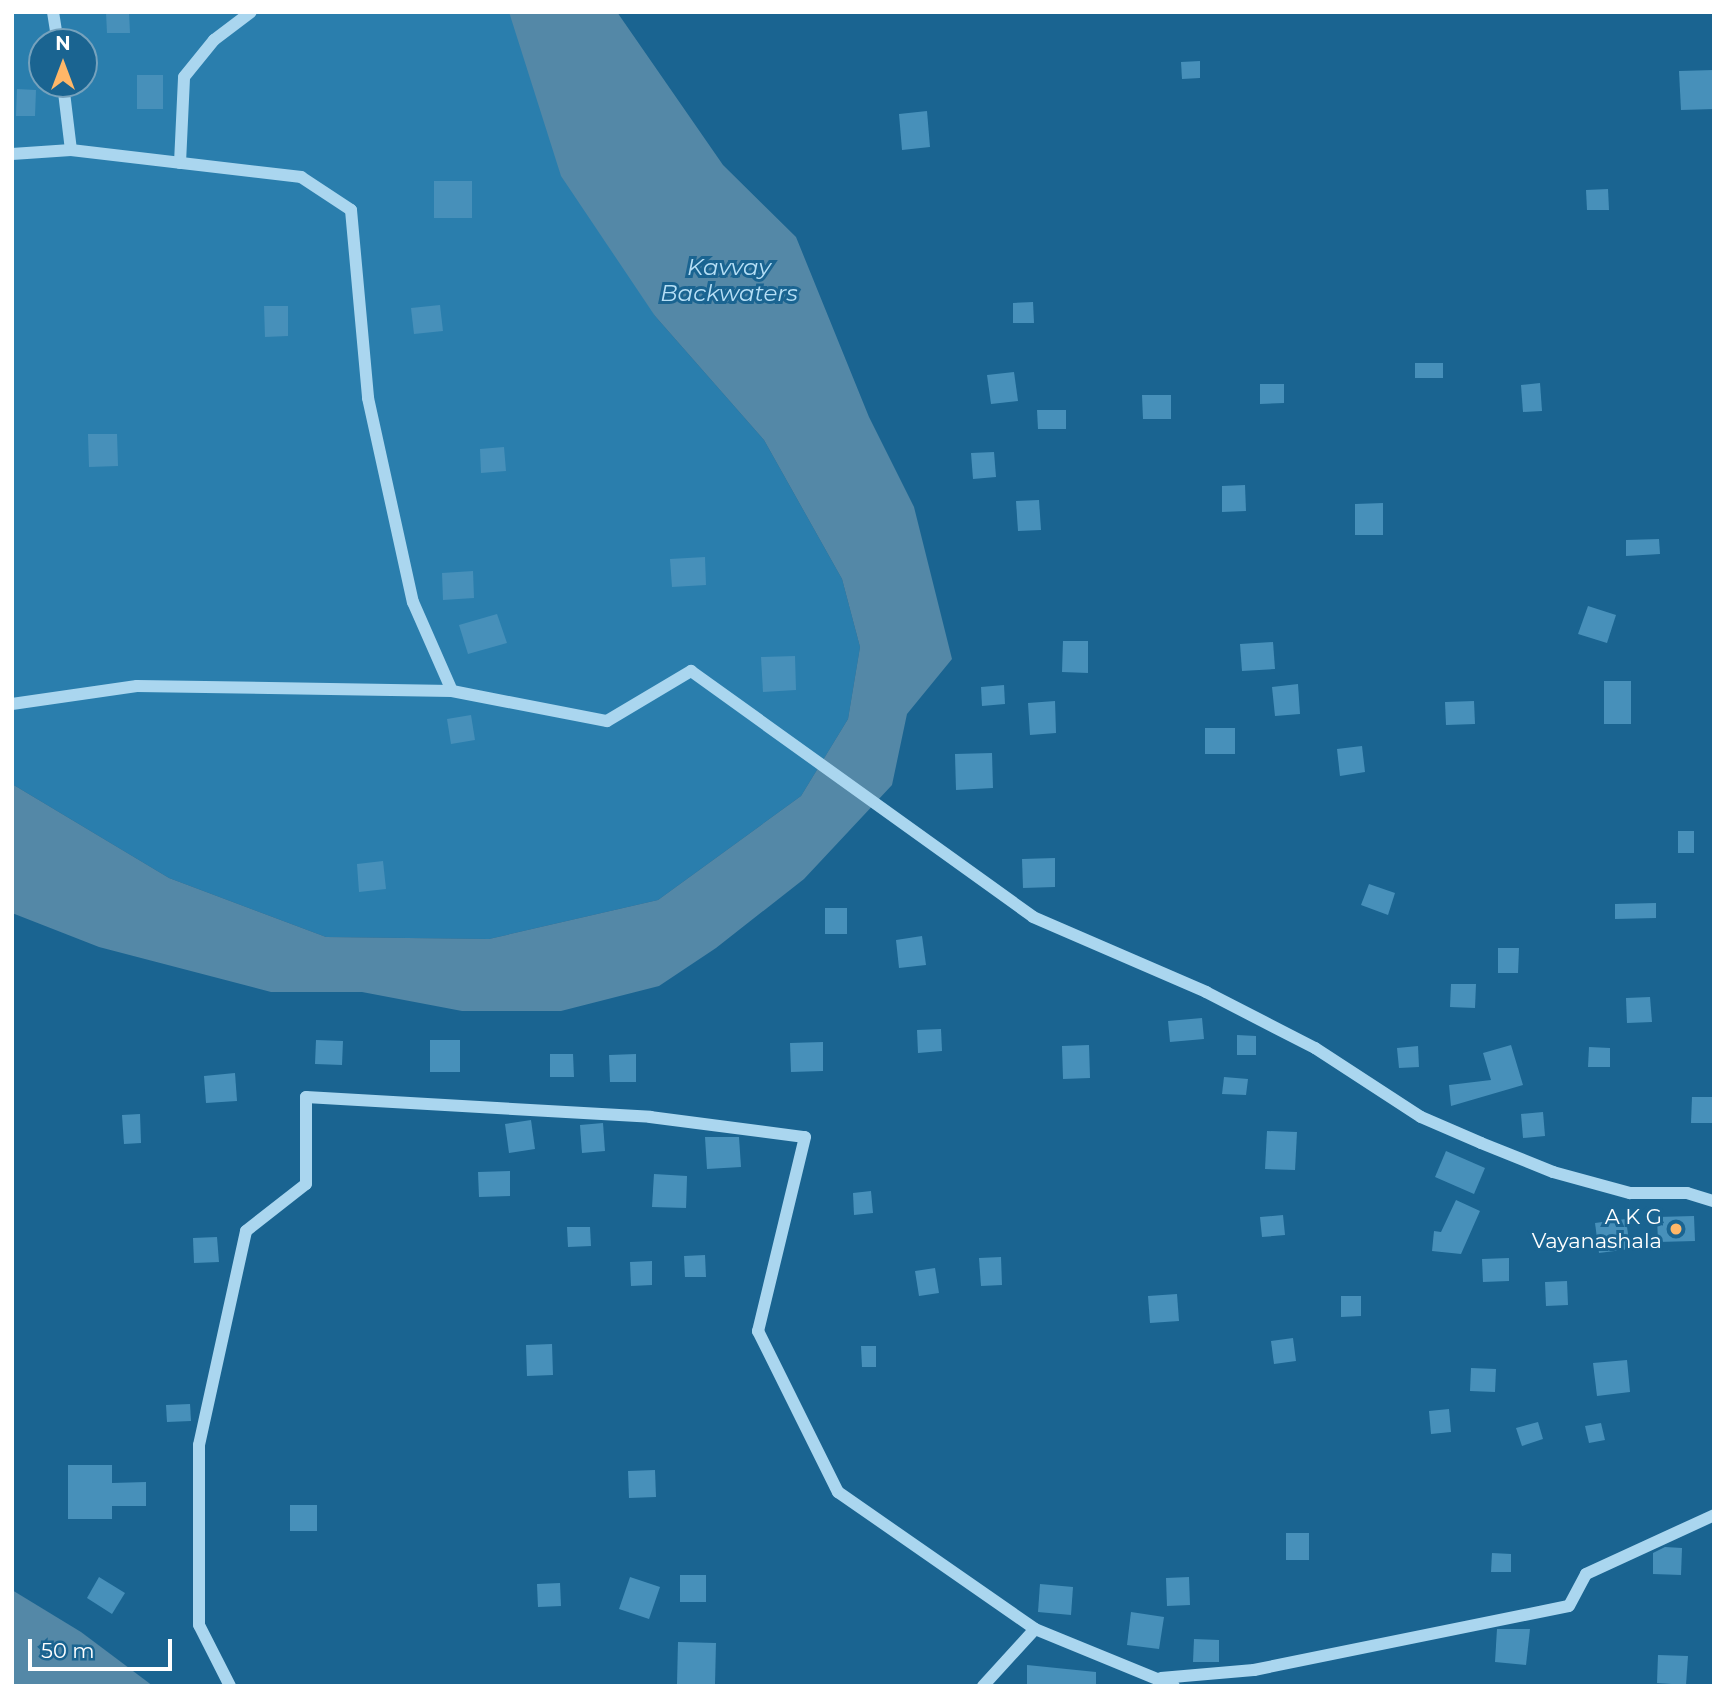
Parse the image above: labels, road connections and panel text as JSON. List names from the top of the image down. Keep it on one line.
{"water":["Kavvay Backwaters"],"places":["A K G Vayanashala"],"scale_bar":"50 m","north":"top"}
